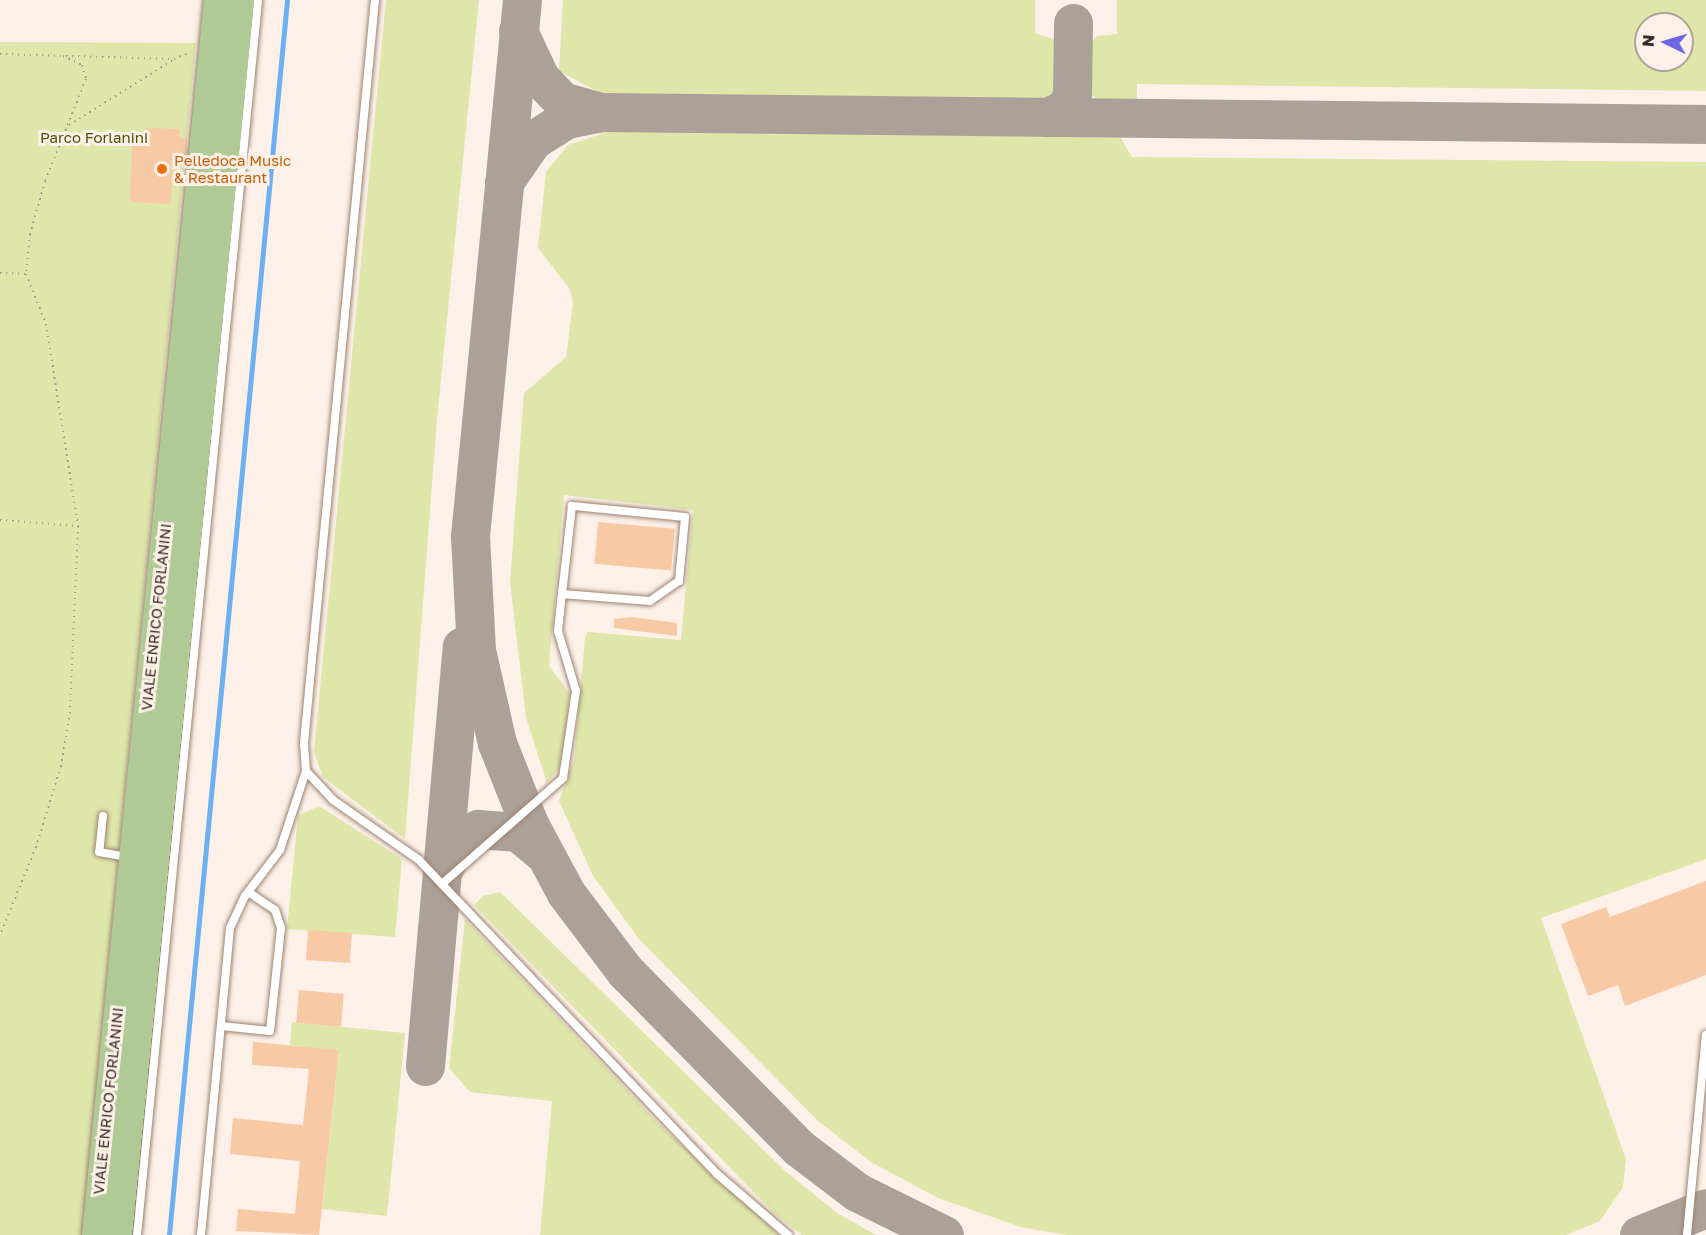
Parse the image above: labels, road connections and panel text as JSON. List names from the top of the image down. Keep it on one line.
{"streets":{"main road":["VIALE ENRICO FORLANINI"]},"parks":["Parco Forlanini"],"places":["Pelledoca Music & Restaurant"],"north":"left"}
